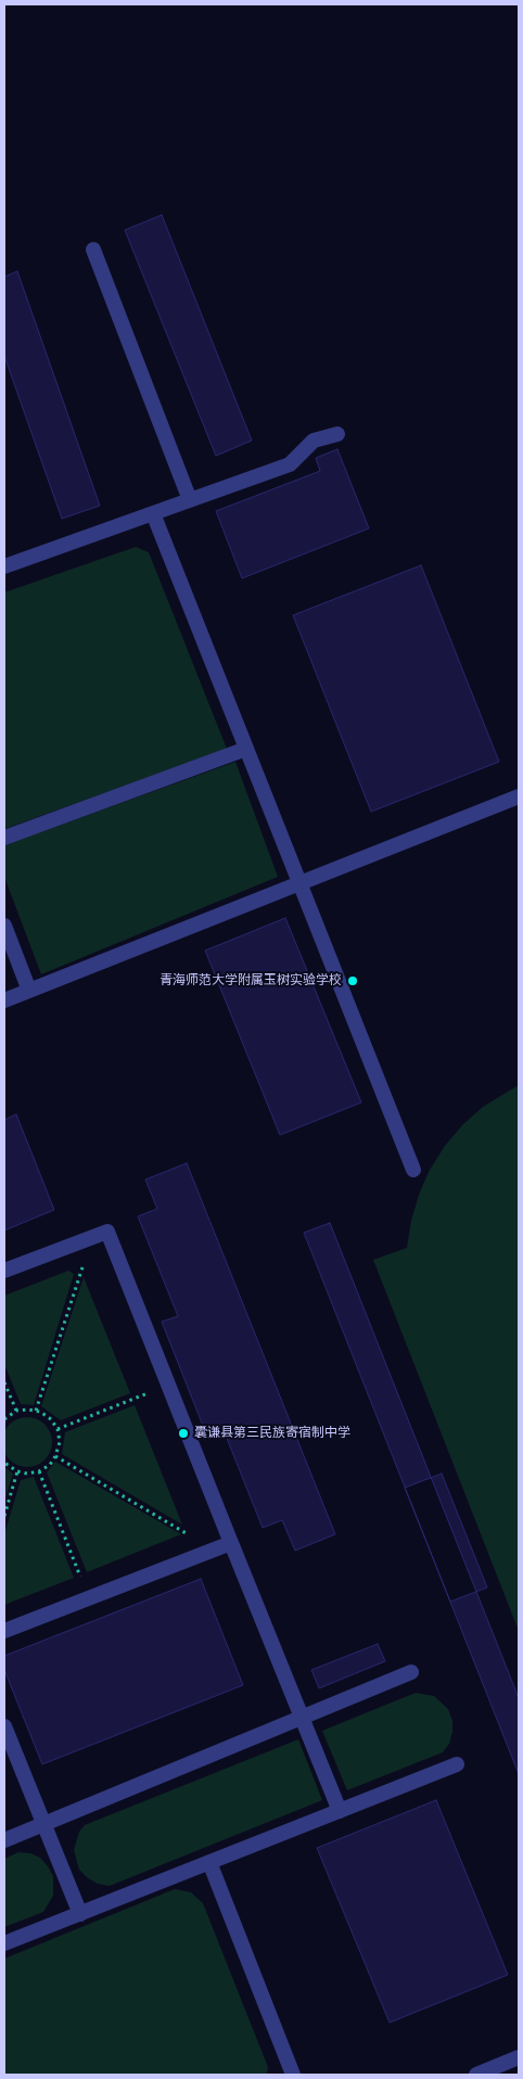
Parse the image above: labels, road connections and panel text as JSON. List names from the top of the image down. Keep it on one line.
{"places":["青海师范大学附属玉树实验学校","囊谦县第三民族寄宿制中学"]}
